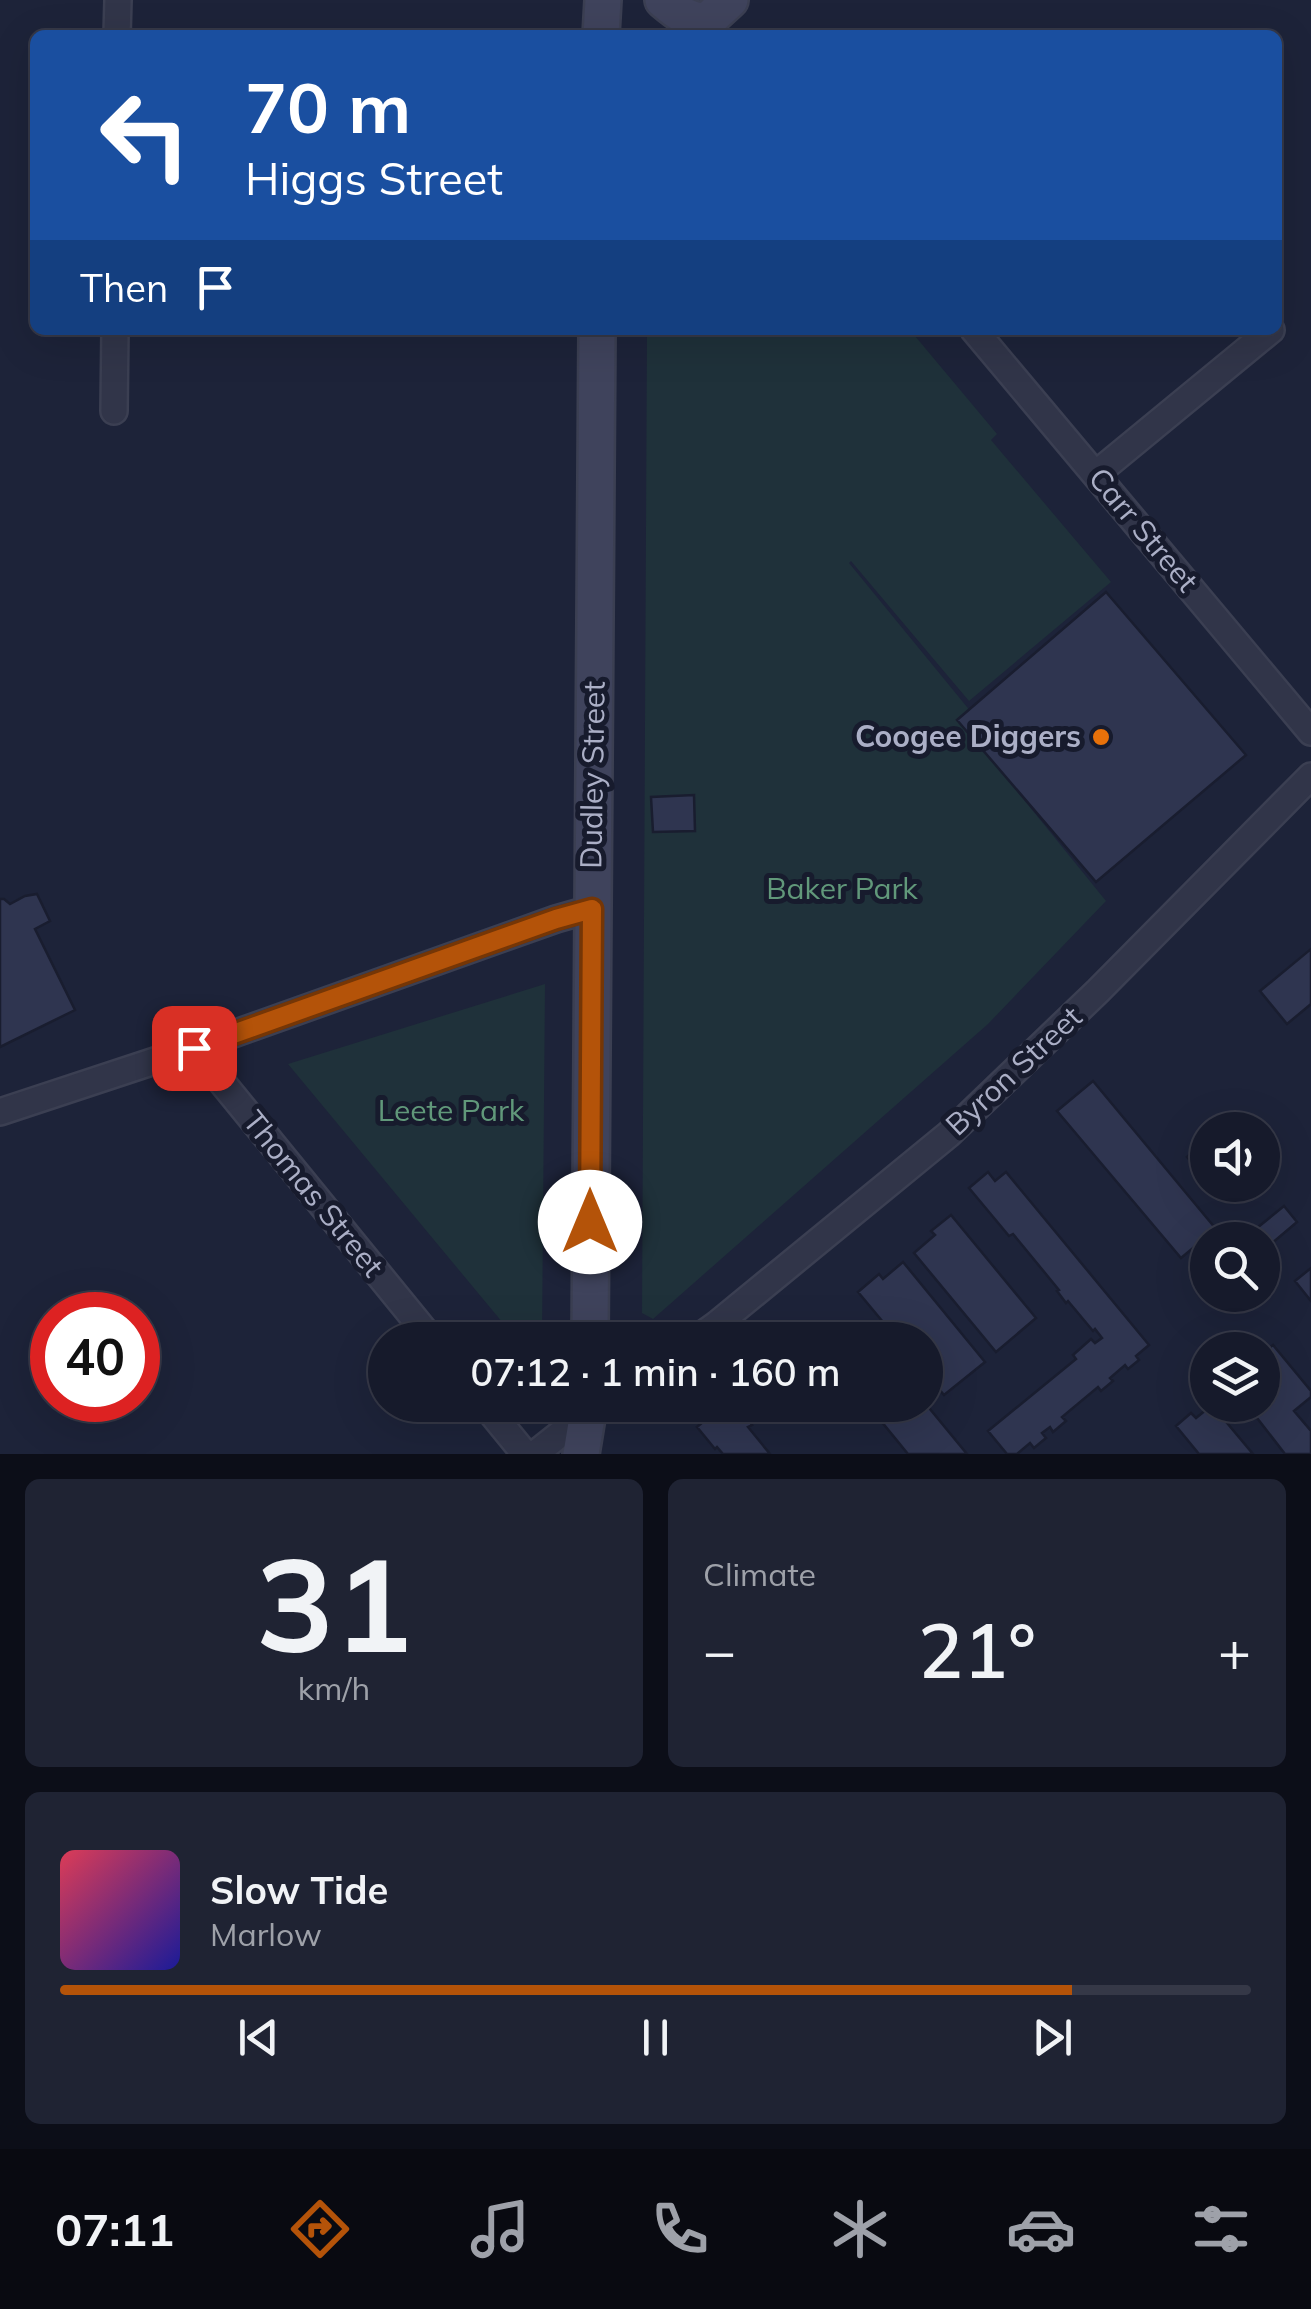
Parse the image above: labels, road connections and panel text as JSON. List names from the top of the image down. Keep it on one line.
{"streets":{"street":["Carr Street","Dudley Street","Byron Street","Thomas Street"]},"parks":["Baker Park","Leete Park"],"places":["Coogee Diggers"],"page":{"turn":["70 m","Higgs Street"],"then":"Then","limit":"40","trip":"07:12 · 1 min · 160 m","tile":[["31","km/h"],"Climate"],"heat":["−","21°","+"],"song":["Slow Tide","Marlow"],"tabs":"07:11"}}
